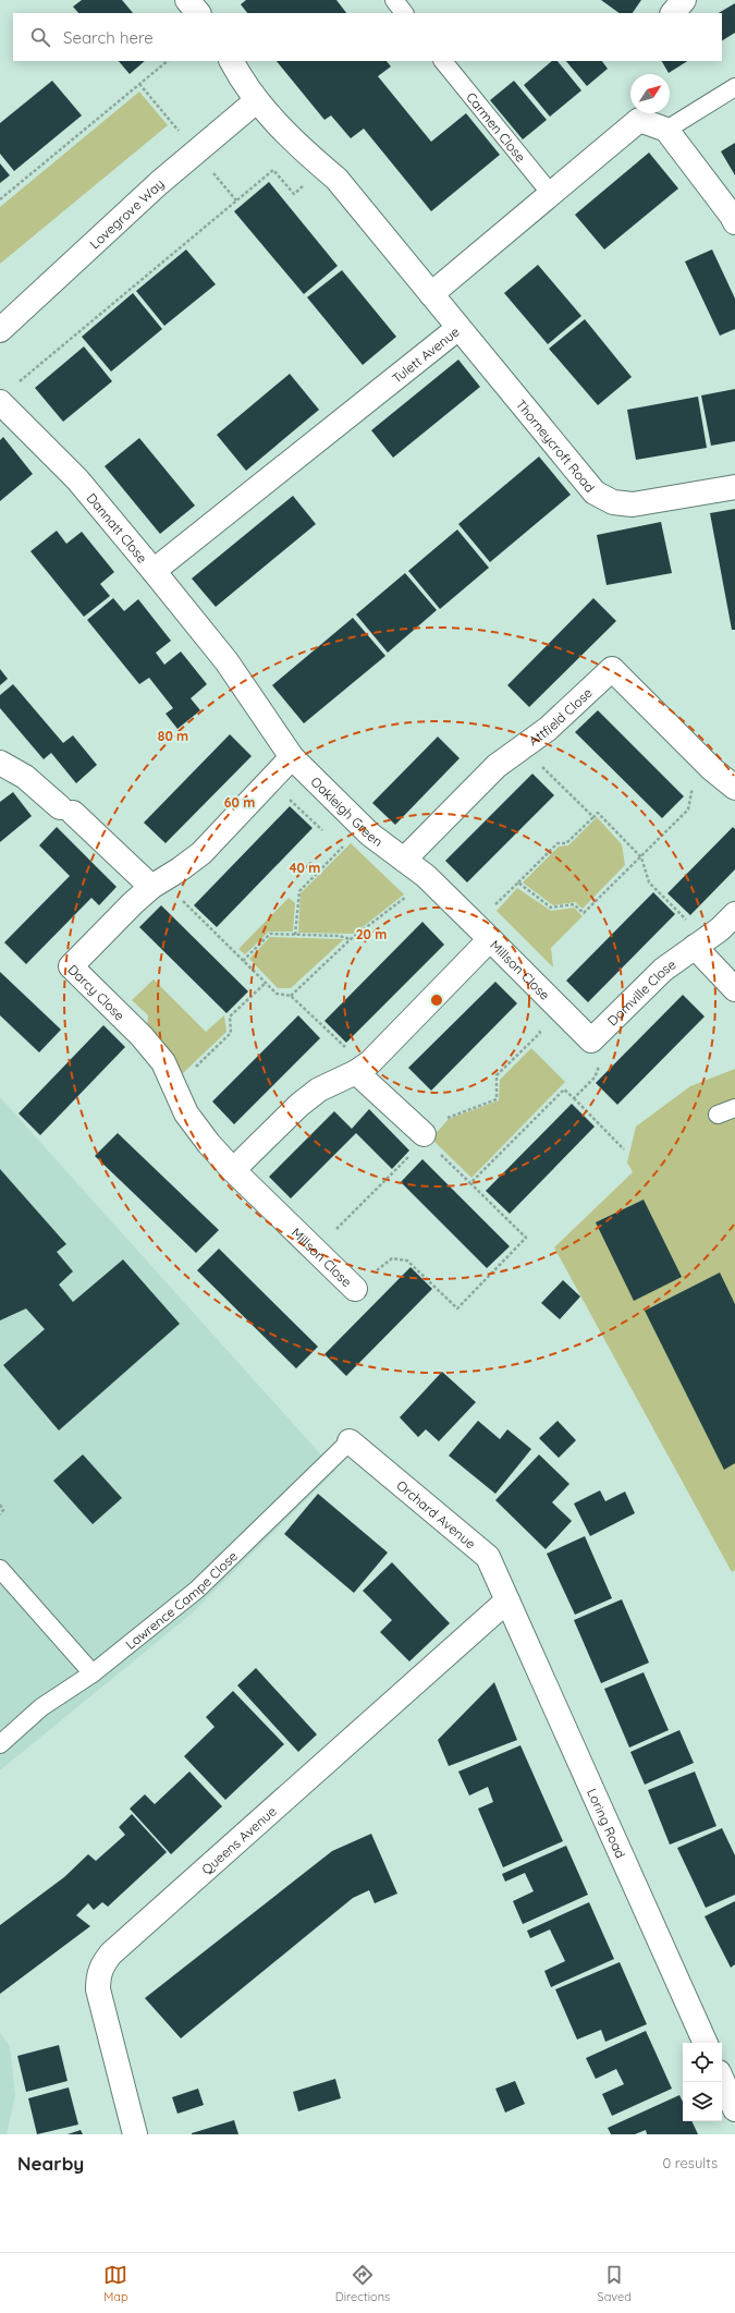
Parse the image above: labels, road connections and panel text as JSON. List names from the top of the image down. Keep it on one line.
{"streets":{"street":["Lovegrove Way","Tulett Avenue","Thorneycroft Road","Dannatt Close","Attfield Close","Oakleigh Green","Millson Close","Darcy Close","Domville Close","Orchard Avenue","Loring Road","Queens Avenue"],"lane":["Carmen Close","Lawrence Campe Close"]},"crossings":[["Lovegrove Way","Tulett Avenue"],["Tulett Avenue","Thorneycroft Road"],["Tulett Avenue","Dannatt Close"],["Dannatt Close","Oakleigh Green"],["Attfield Close","Oakleigh Green"],["Oakleigh Green","Millson Close"],["Oakleigh Green","Darcy Close"],["Millson Close","Darcy Close"],["Millson Close","Domville Close"],["Orchard Avenue","Lawrence Campe Close"],["Orchard Avenue","Loring Road"],["Orchard Avenue","Queens Avenue"],["Loring Road","Queens Avenue"]],"north":"top right","page":{"search":"Search here","heading":["Nearby","0 results"],"nav":["Map","Directions","Saved"]},"rings":["80 m","60 m","40 m","20 m"]}
